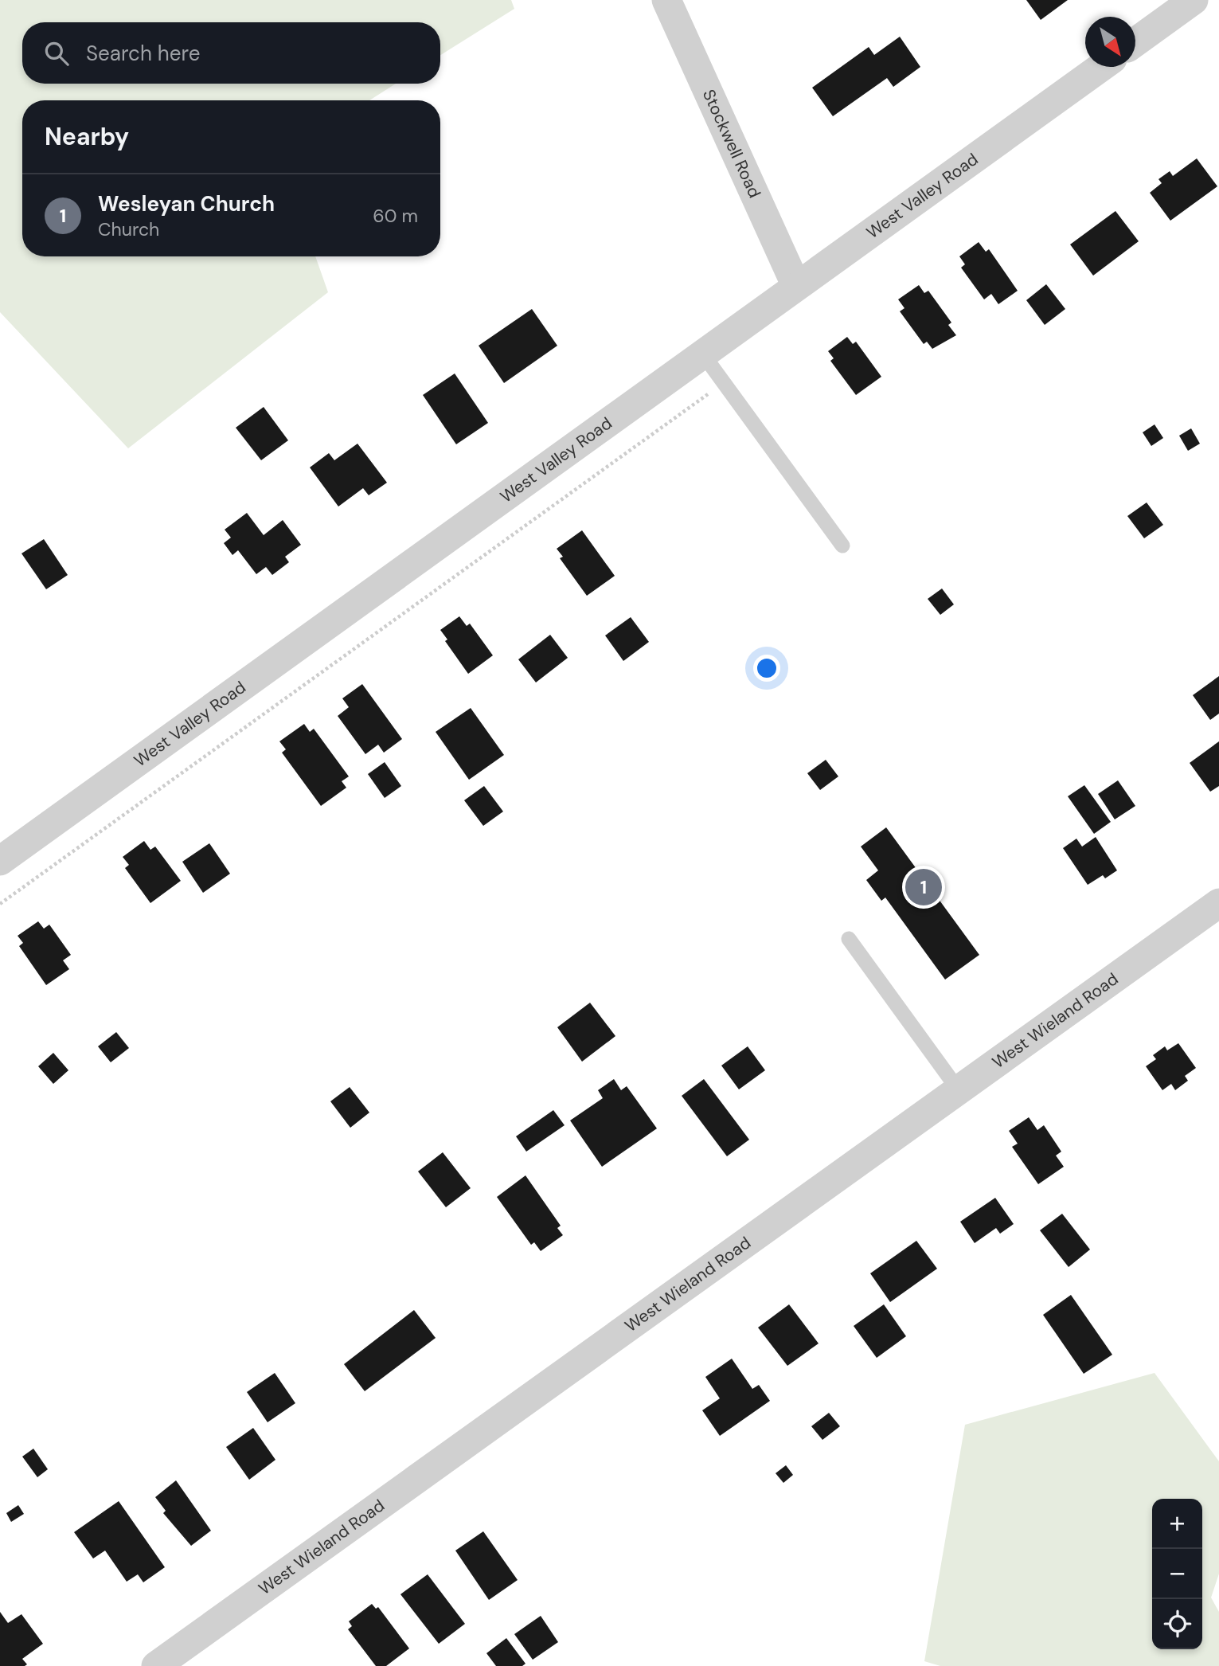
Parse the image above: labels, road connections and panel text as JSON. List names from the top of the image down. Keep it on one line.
{"streets":{"street":["Stockwell Road","West Valley Road","West Wieland Road"]},"crossings":[["Stockwell Road","West Valley Road"]],"north":"bottom right","page":{"search":"Search here","heading":"Nearby","list":[{"mark":"1","name":"Wesleyan Church","note":"Church","value":"60 m"}],"pins":"1","map_buttons":["+","−"]}}
